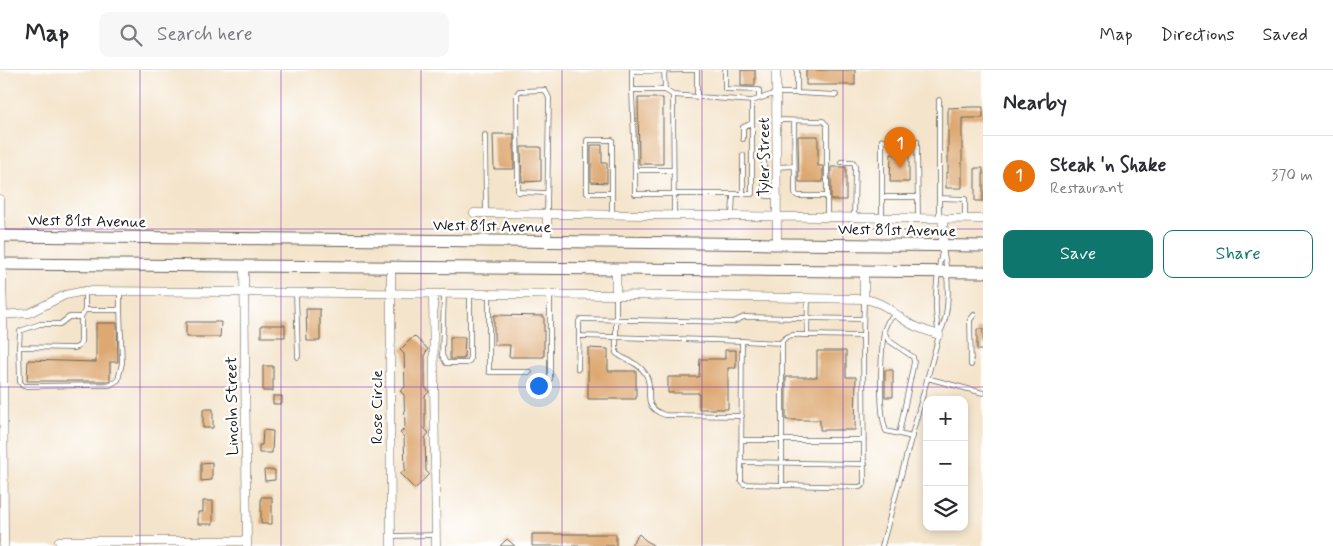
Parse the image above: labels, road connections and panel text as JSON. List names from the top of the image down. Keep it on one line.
{"streets":{"main road":["West 81st Avenue"],"street":["Tyler Street","Lincoln Street","Rose Circle"]},"crossings":[["Tyler Street","West 81st Avenue"]],"page":{"header":"Map","search":"Search here","nav":["Map","Directions","Saved"],"heading":"Nearby","pins":"1","list":[{"mark":"1","name":"Steak 'n Shake","note":"Restaurant","value":"370 m"}],"buttons":["Save","Share"],"map_buttons":["+","−"]}}
